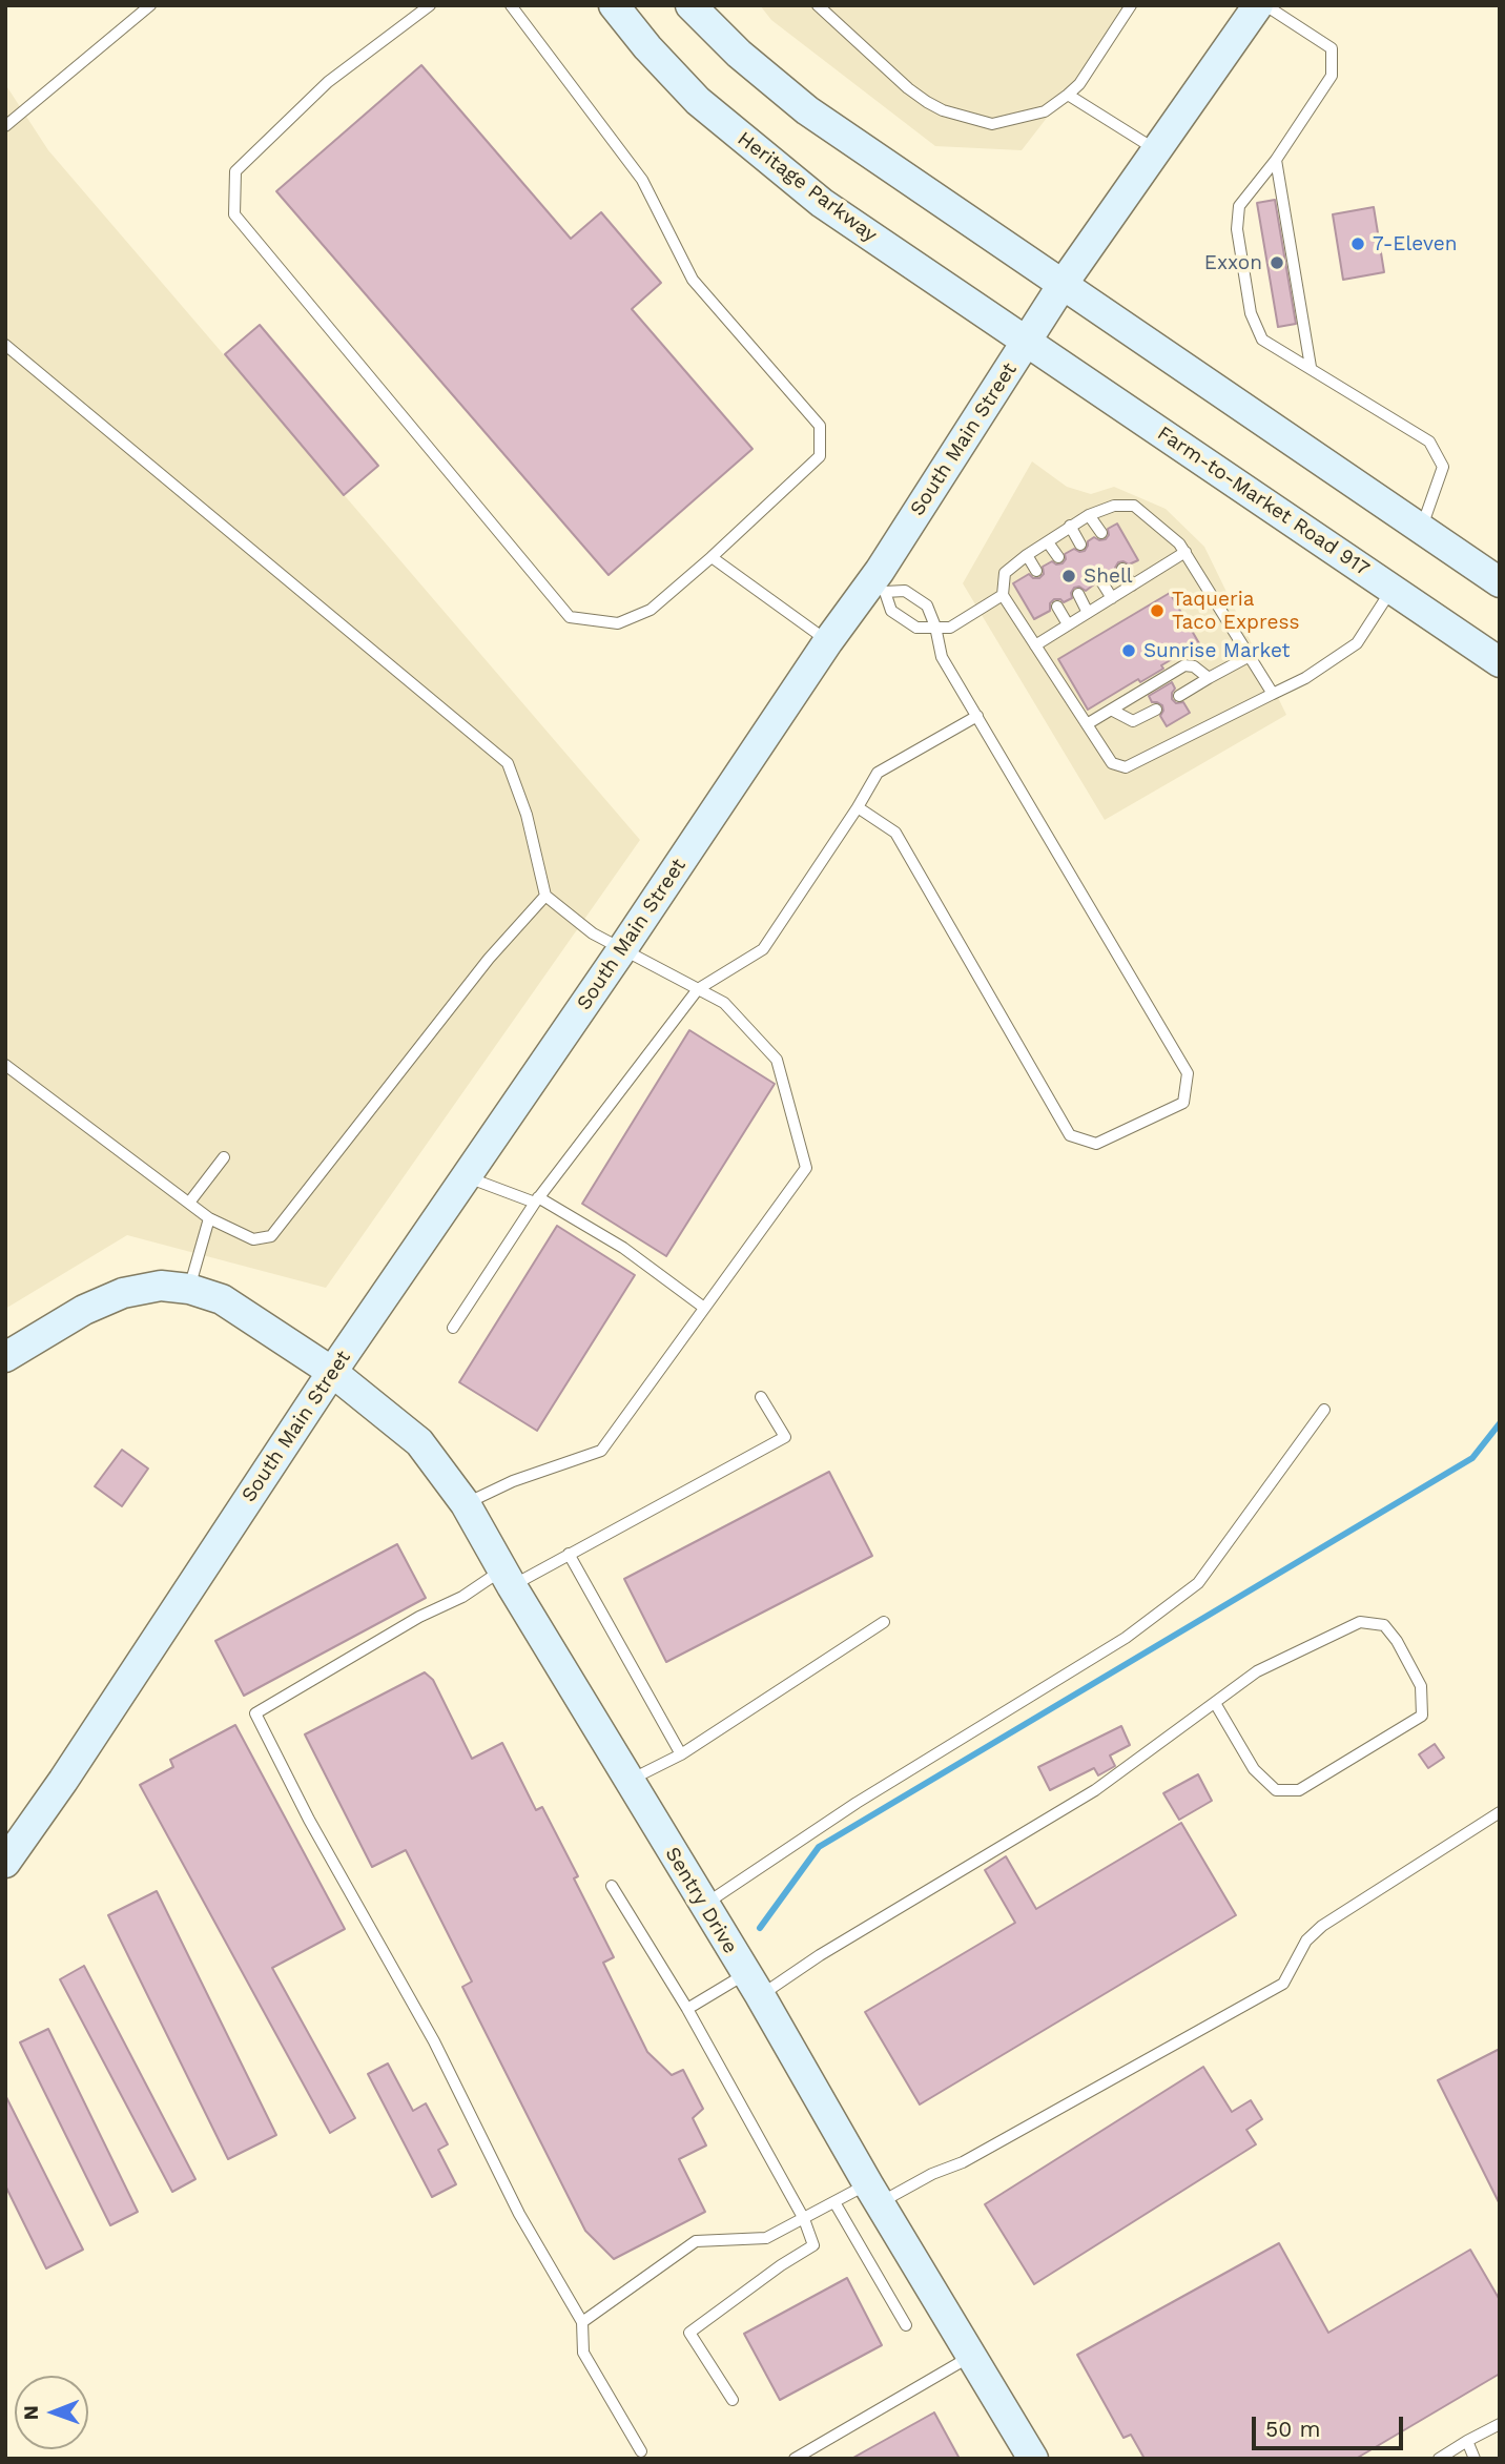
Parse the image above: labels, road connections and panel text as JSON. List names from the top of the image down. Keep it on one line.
{"streets":{"main road":["Heritage Parkway","South Main Street","Farm-to-Market Road 917","Sentry Drive"]},"crossings":[["Heritage Parkway","South Main Street"],["Heritage Parkway","Farm-to-Market Road 917"],["South Main Street","Farm-to-Market Road 917"],["South Main Street","Sentry Drive"]],"places":["7-Eleven","Exxon","Shell","Taqueria Taco Express","Sunrise Market"],"scale_bar":"50 m","north":"left"}
